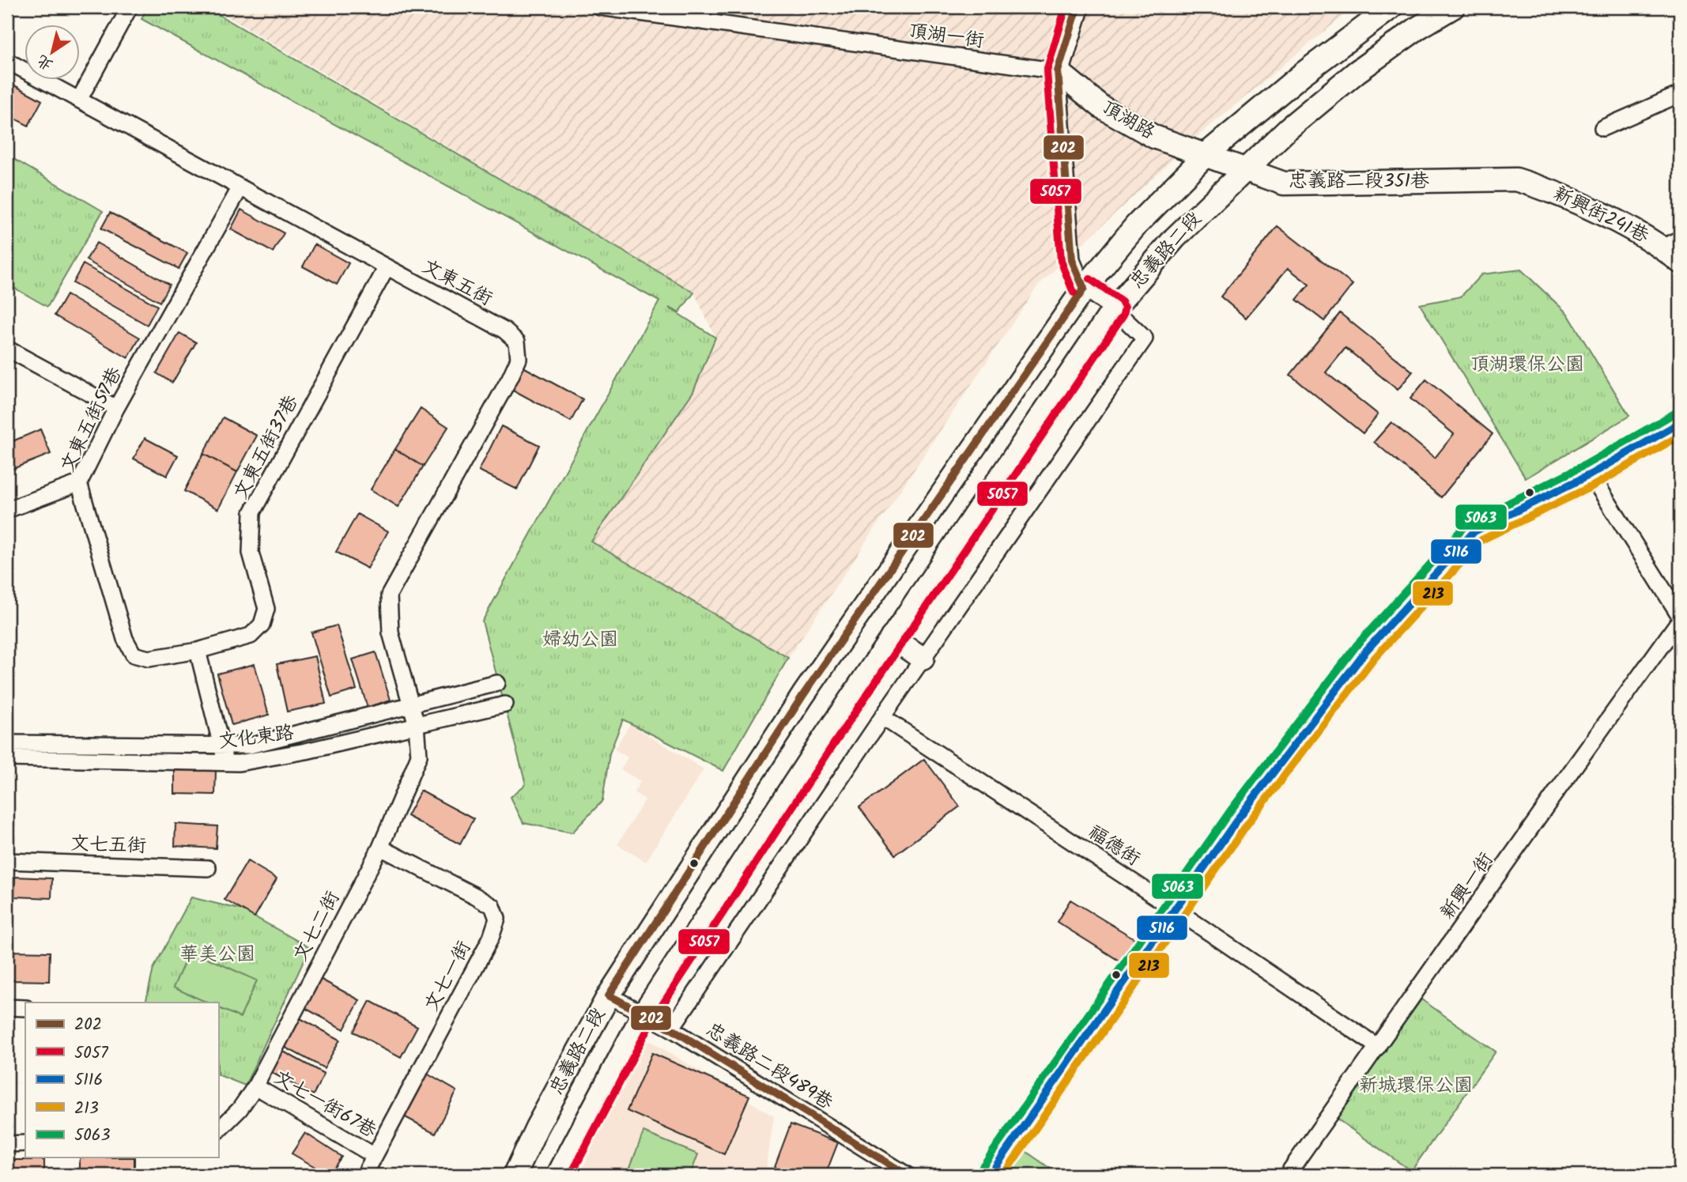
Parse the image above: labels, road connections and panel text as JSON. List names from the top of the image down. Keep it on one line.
{"streets":{"main road":["頂湖路","忠義路二段351巷","新興街241巷","忠義路二段"],"street":["頂湖一街","文東五街","文東五街57巷","文東五街37巷","文化東路","文七五街","福德街","新興一街","文七二街","文七一街","忠義路二段489巷","文七一街67巷"]},"crossings":[["頂湖一街","頂湖路"],["頂湖路","忠義路二段351巷"],["頂湖路","忠義路二段"],["忠義路二段351巷","新興街241巷"],["忠義路二段351巷","忠義路二段"],["忠義路二段","忠義路二段489巷"],["文東五街","文東五街57巷"],["文東五街","文東五街37巷"],["文東五街","文化東路"],["文東五街","文七二街"],["文東五街57巷","文東五街37巷"],["文化東路","文七二街"],["福德街","新興一街"],["文七二街","文七一街"],["文七二街","文七一街67巷"],["文七一街","文七一街67巷"]],"parks":["頂湖環保公園","婦幼公園","華美公園","新城環保公園"],"lines":["transit line 202","transit line 5057","transit line 5063","transit line 5116","transit line 213"],"legend":["202","5057","5116","213","5063"],"north":"bottom left"}
